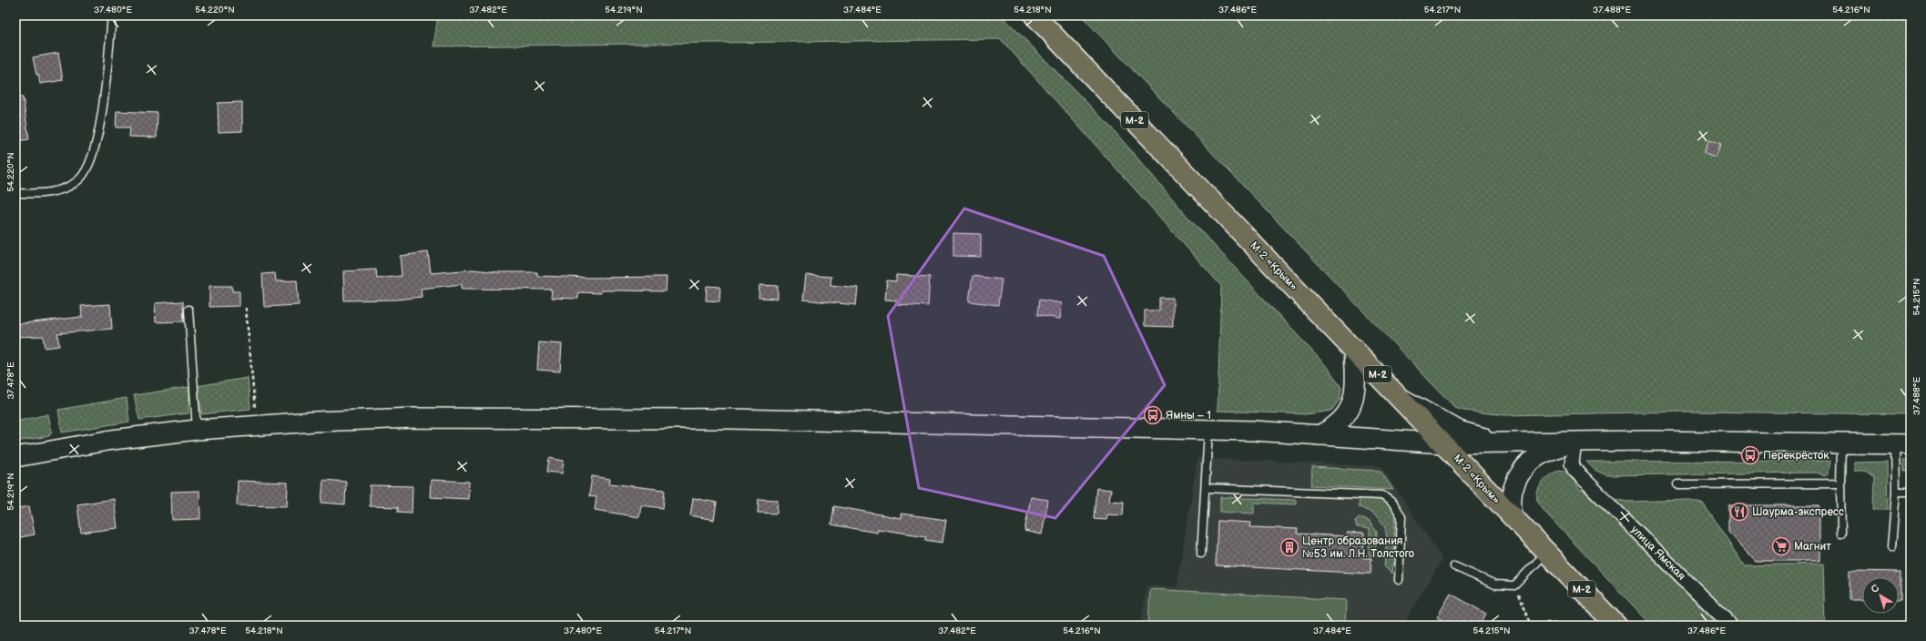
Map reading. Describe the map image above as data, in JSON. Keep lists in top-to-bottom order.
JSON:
{
  "streets": {
    "highway": ["М-2", "М-2 «Крым»"],
    "street": ["улица Ямская"]
  },
  "crossings": [
    ["М-2", "М-2 «Крым»"]
  ],
  "places": {
    "bus stop": ["Ямны – 1", "Перекрёсток"],
    "restaurant": ["Шаурма-экспресс"],
    "supermarket": ["Магнит"],
    "building": ["Центр образования №53 им. Л.Н. Толстого"]
  },
  "north": "top left",
  "coordinates": [
    "37.480°E",
    "54.220°N",
    "37.482°E",
    "54.219°N",
    "37.484°E",
    "54.218°N",
    "37.486°E",
    "54.217°N",
    "37.488°E",
    "54.216°N",
    "54.215°N",
    "37.478°E"
  ]
}
